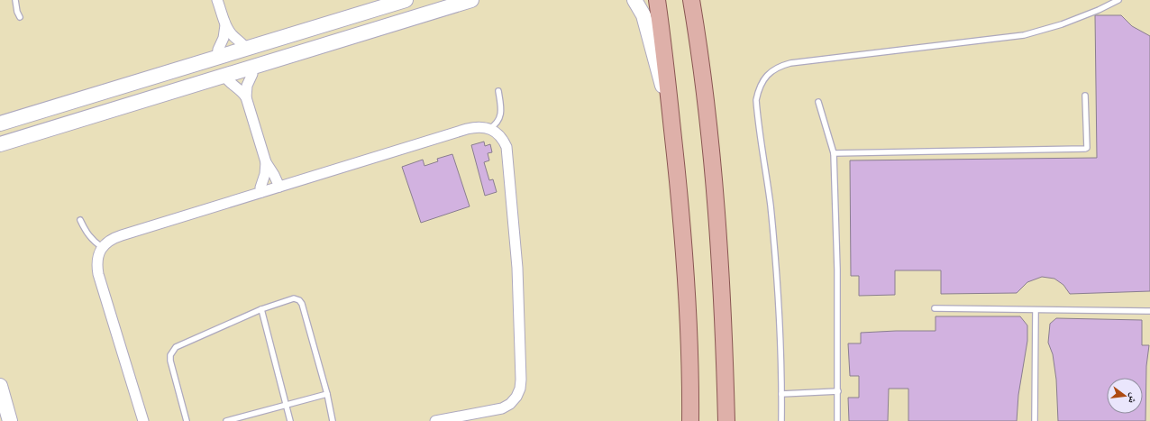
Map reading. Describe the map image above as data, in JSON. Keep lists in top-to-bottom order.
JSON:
{
  "north": "right"
}
